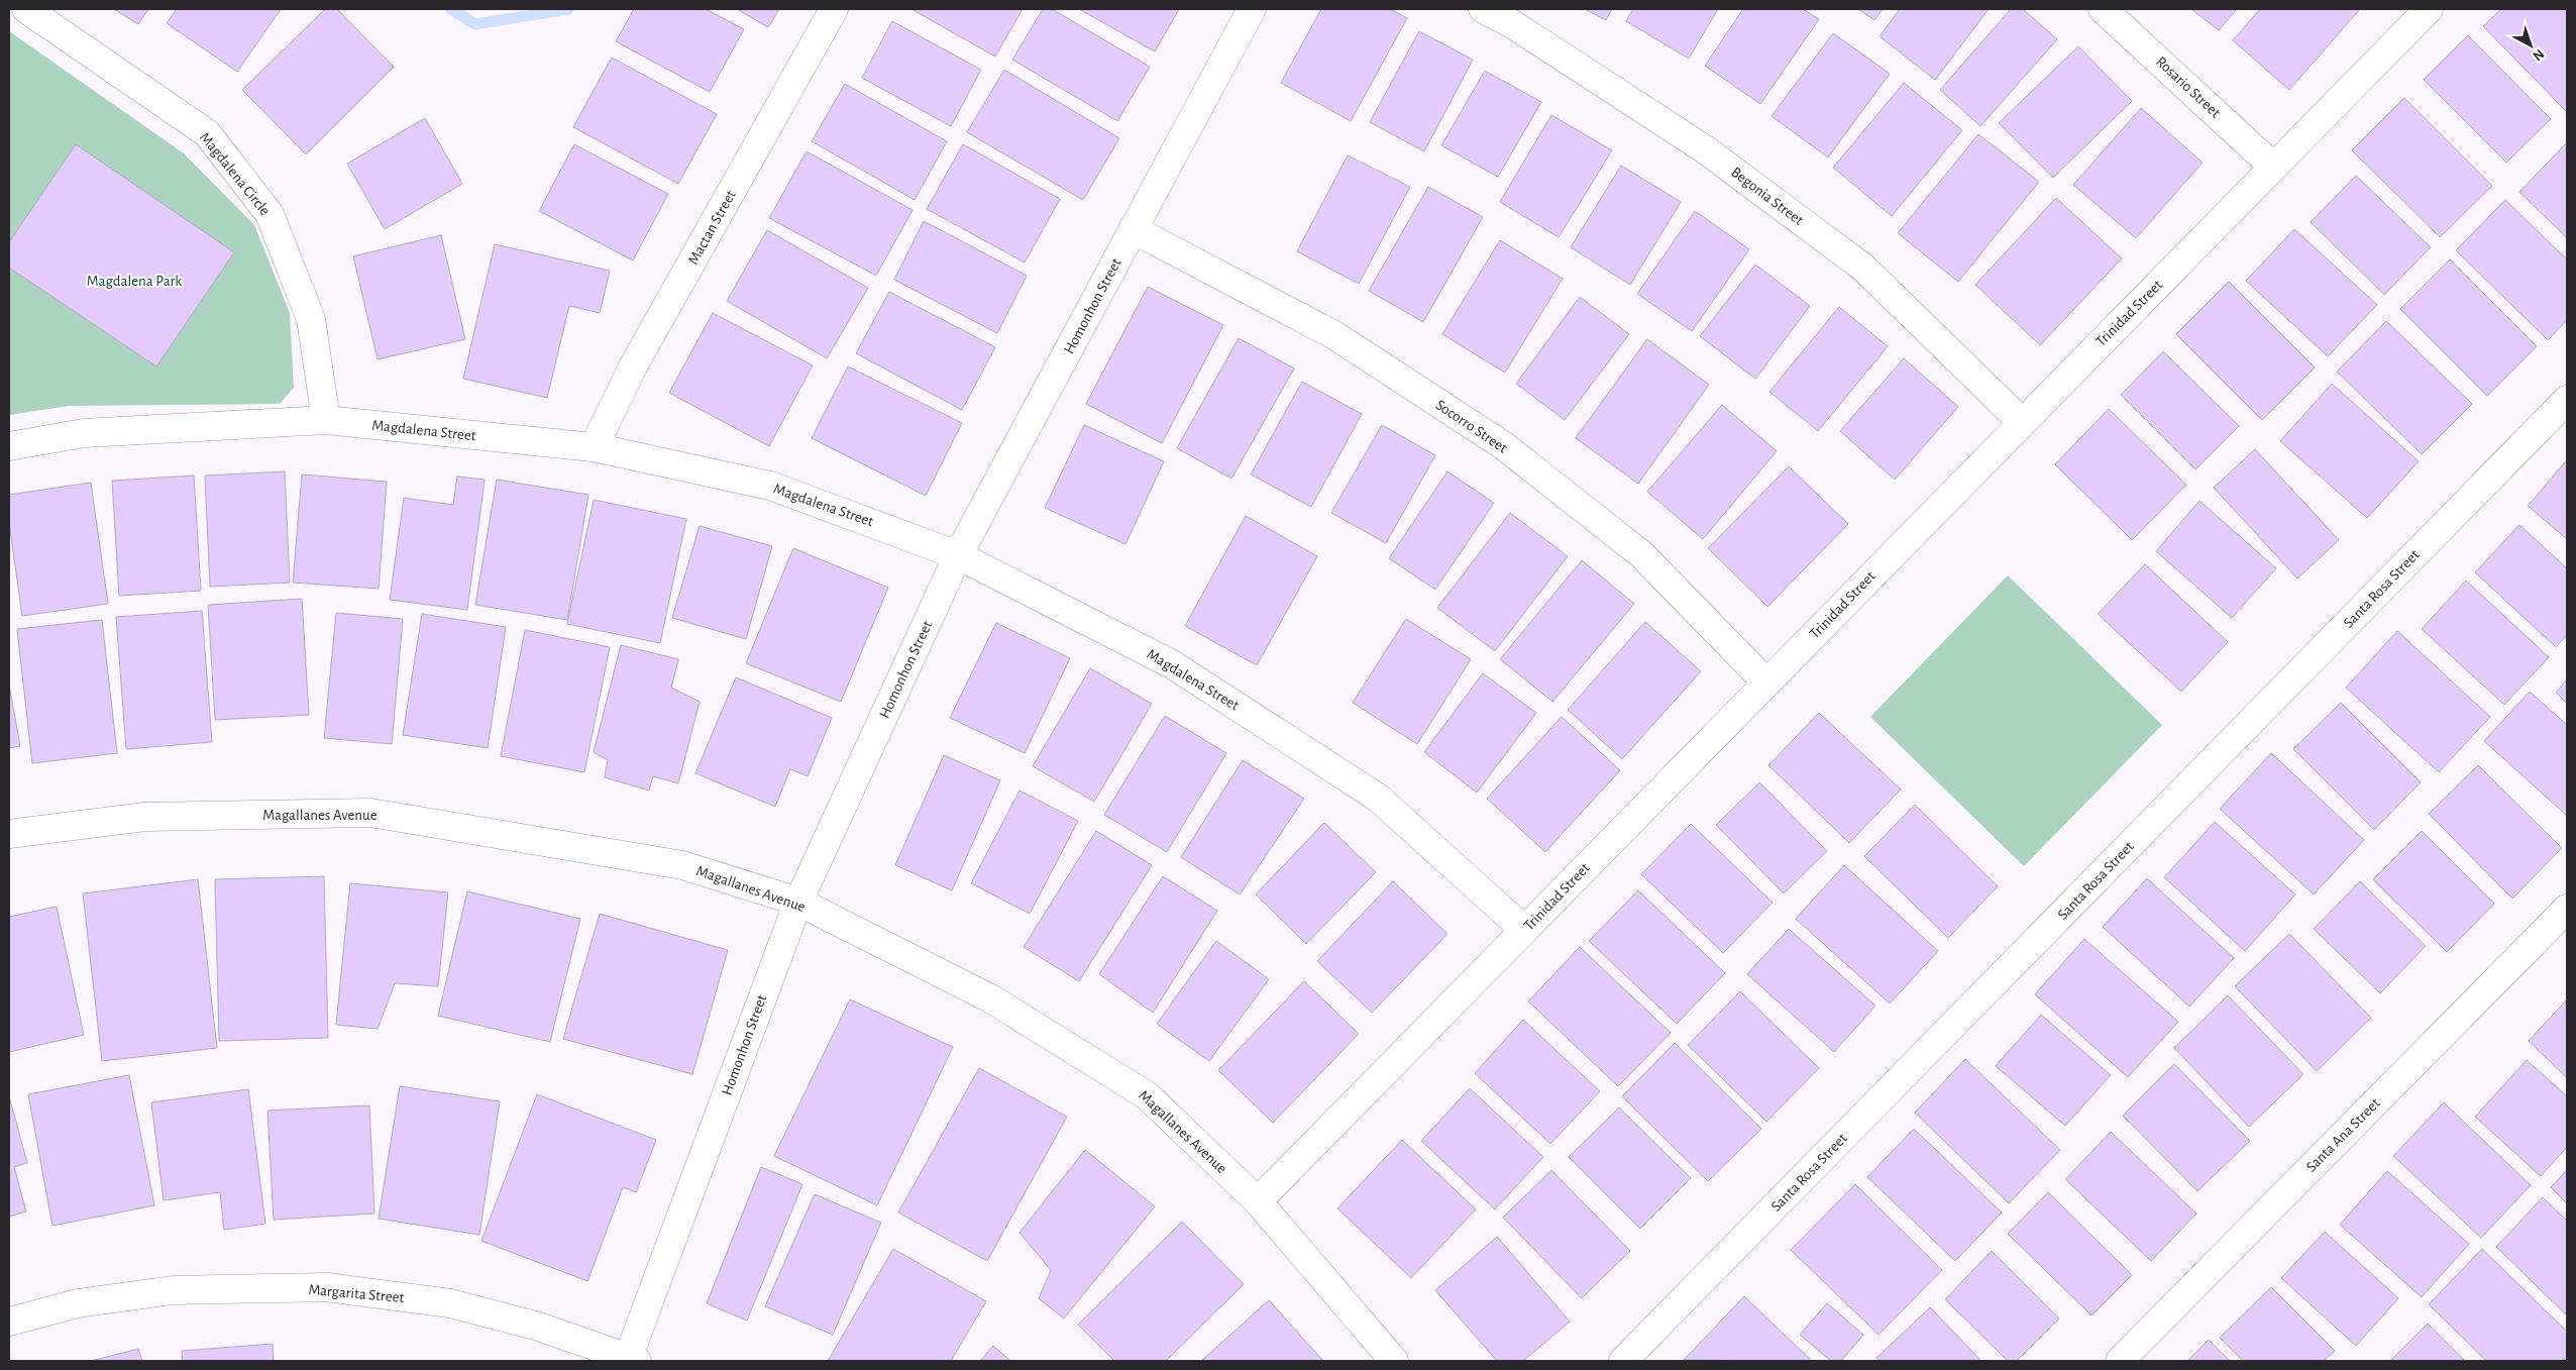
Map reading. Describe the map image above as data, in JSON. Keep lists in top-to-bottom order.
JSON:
{
  "streets": {
    "street": [
      "Rosario Street",
      "Magdalena Circle",
      "Begonia Street",
      "Mactan Street",
      "Homonhon Street",
      "Trinidad Street",
      "Socorro Street",
      "Magdalena Street",
      "Santa Rosa Street",
      "Magallanes Avenue",
      "Santa Ana Street",
      "Margarita Street"
    ]
  },
  "crossings": [
    ["Rosario Street", "Trinidad Street"],
    ["Magdalena Circle", "Magdalena Street"],
    ["Begonia Street", "Trinidad Street"],
    ["Mactan Street", "Magdalena Street"],
    ["Homonhon Street", "Socorro Street"],
    ["Homonhon Street", "Magdalena Street"],
    ["Homonhon Street", "Magallanes Avenue"],
    ["Homonhon Street", "Margarita Street"],
    ["Trinidad Street", "Socorro Street"],
    ["Trinidad Street", "Magdalena Street"],
    ["Trinidad Street", "Magallanes Avenue"]
  ],
  "parks": ["Magdalena Park"],
  "north": "bottom right"
}
